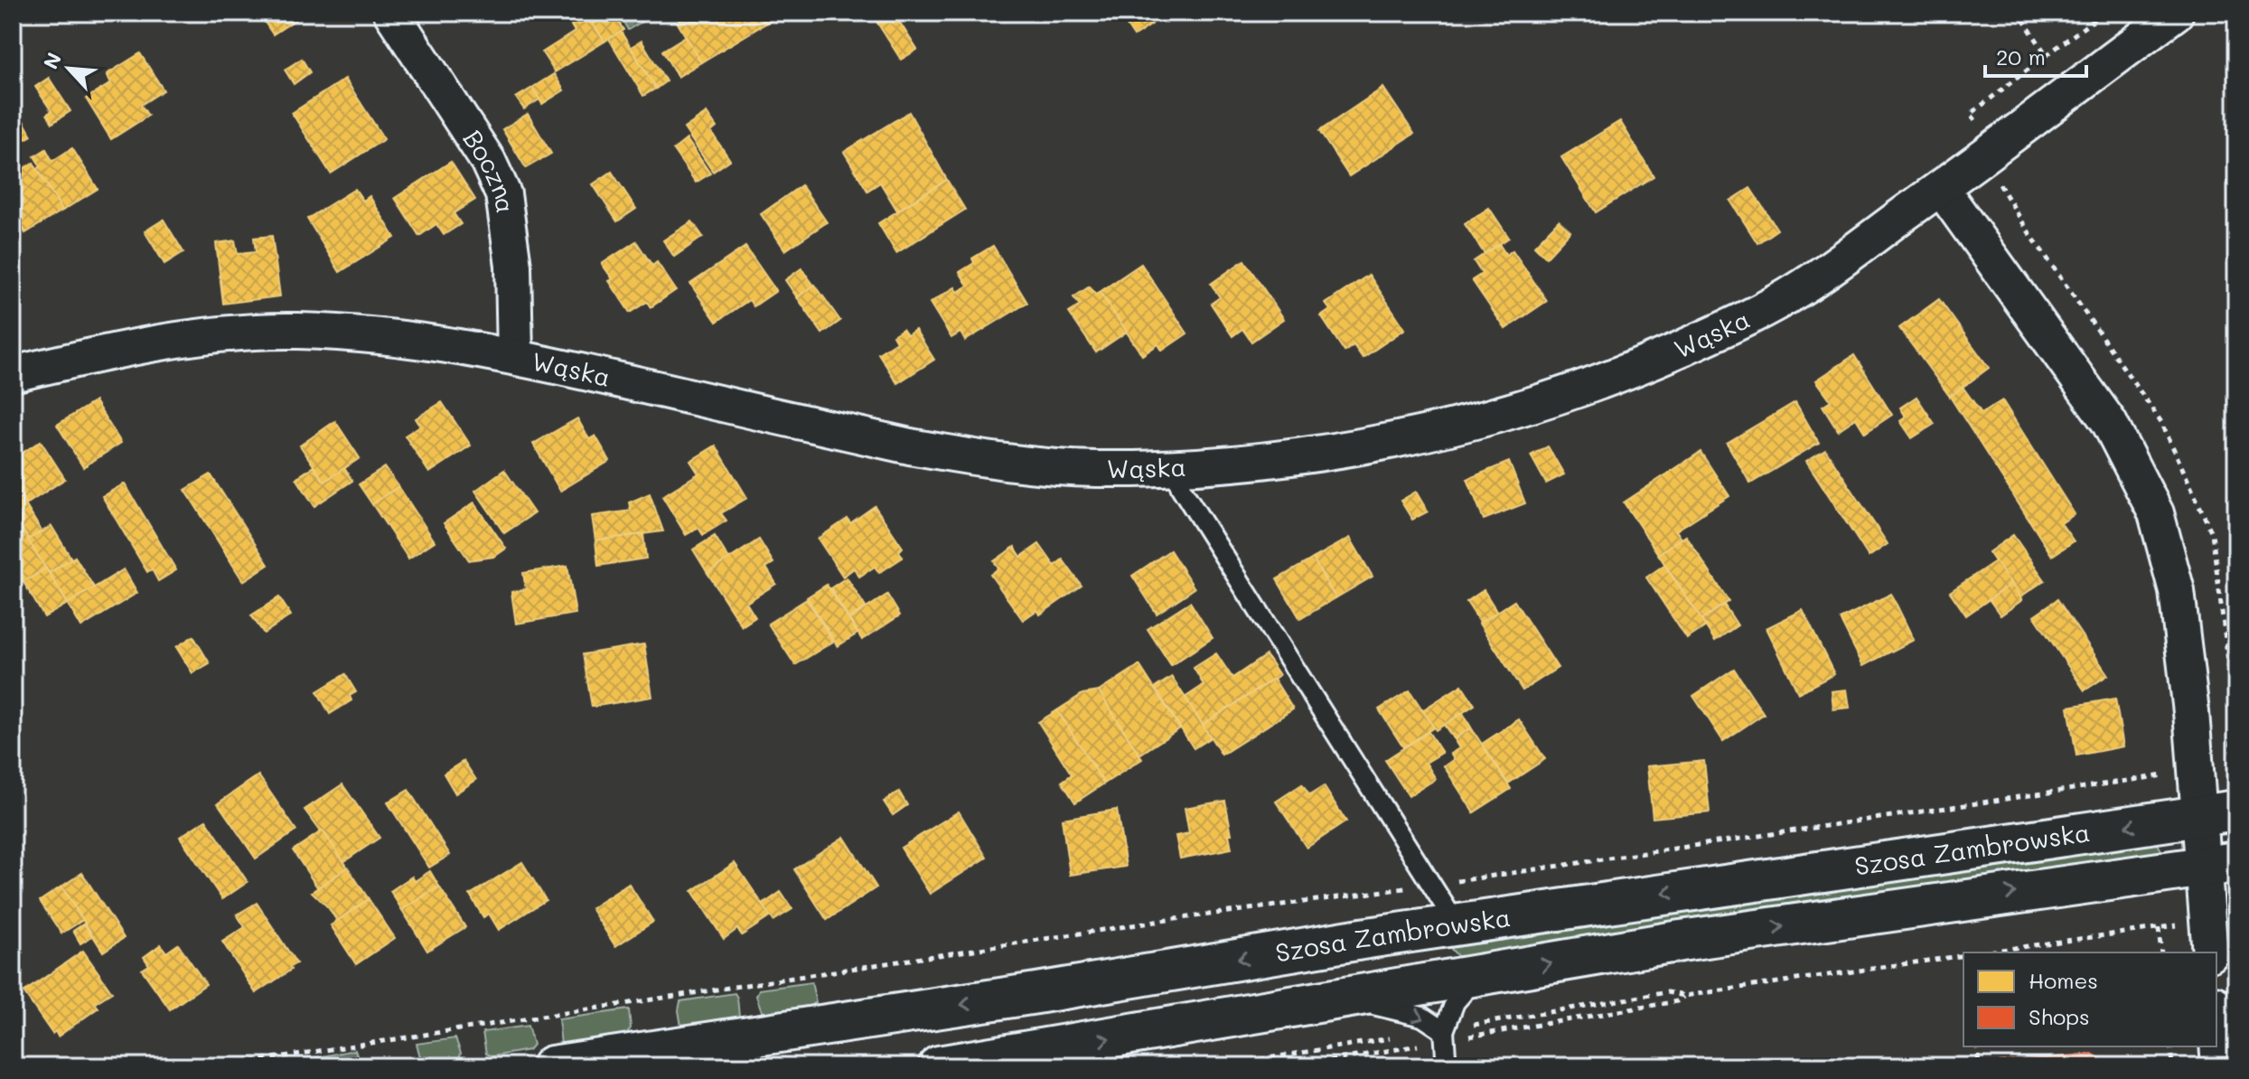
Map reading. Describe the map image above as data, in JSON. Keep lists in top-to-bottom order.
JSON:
{
  "streets": {
    "main road": ["Szosa Zambrowska"],
    "street": ["Boczna", "Wąska"]
  },
  "crossings": [
    ["Boczna", "Wąska"]
  ],
  "legend": ["Homes", "Shops"],
  "scale_bar": "20 m",
  "north": "top left"
}
